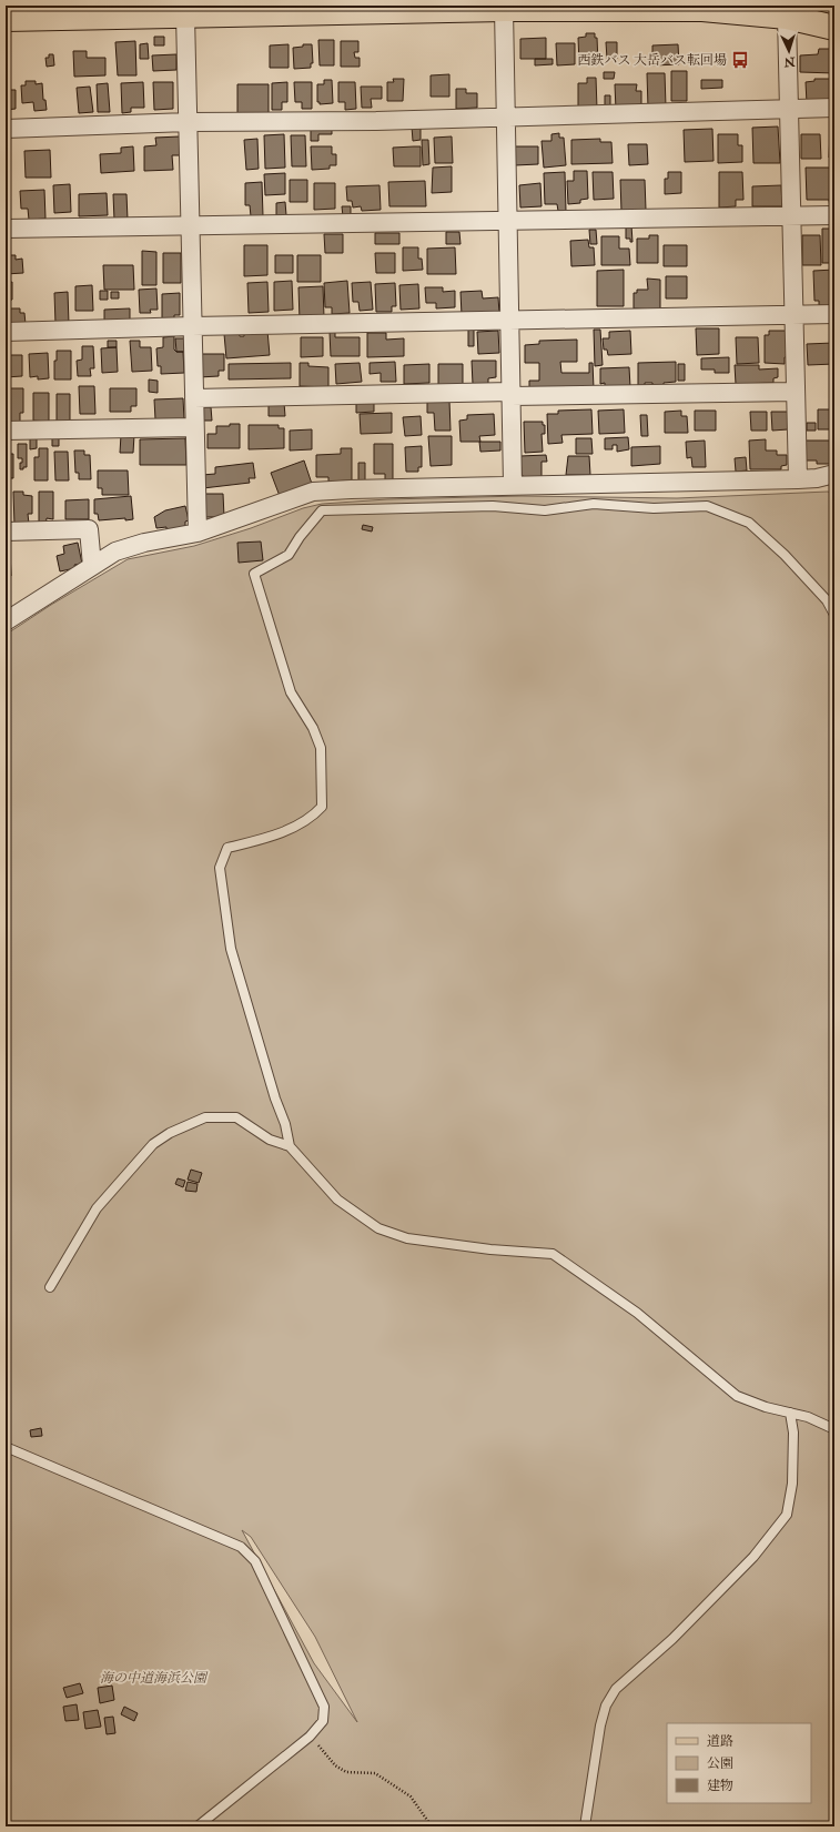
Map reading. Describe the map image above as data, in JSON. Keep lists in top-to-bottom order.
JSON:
{
  "parks": ["海の中道海浜公園"],
  "places": {
    "bus stop": ["西鉄バス 大岳バス転回場"]
  },
  "legend": ["道路", "公園", "建物"],
  "north": "bottom"
}
